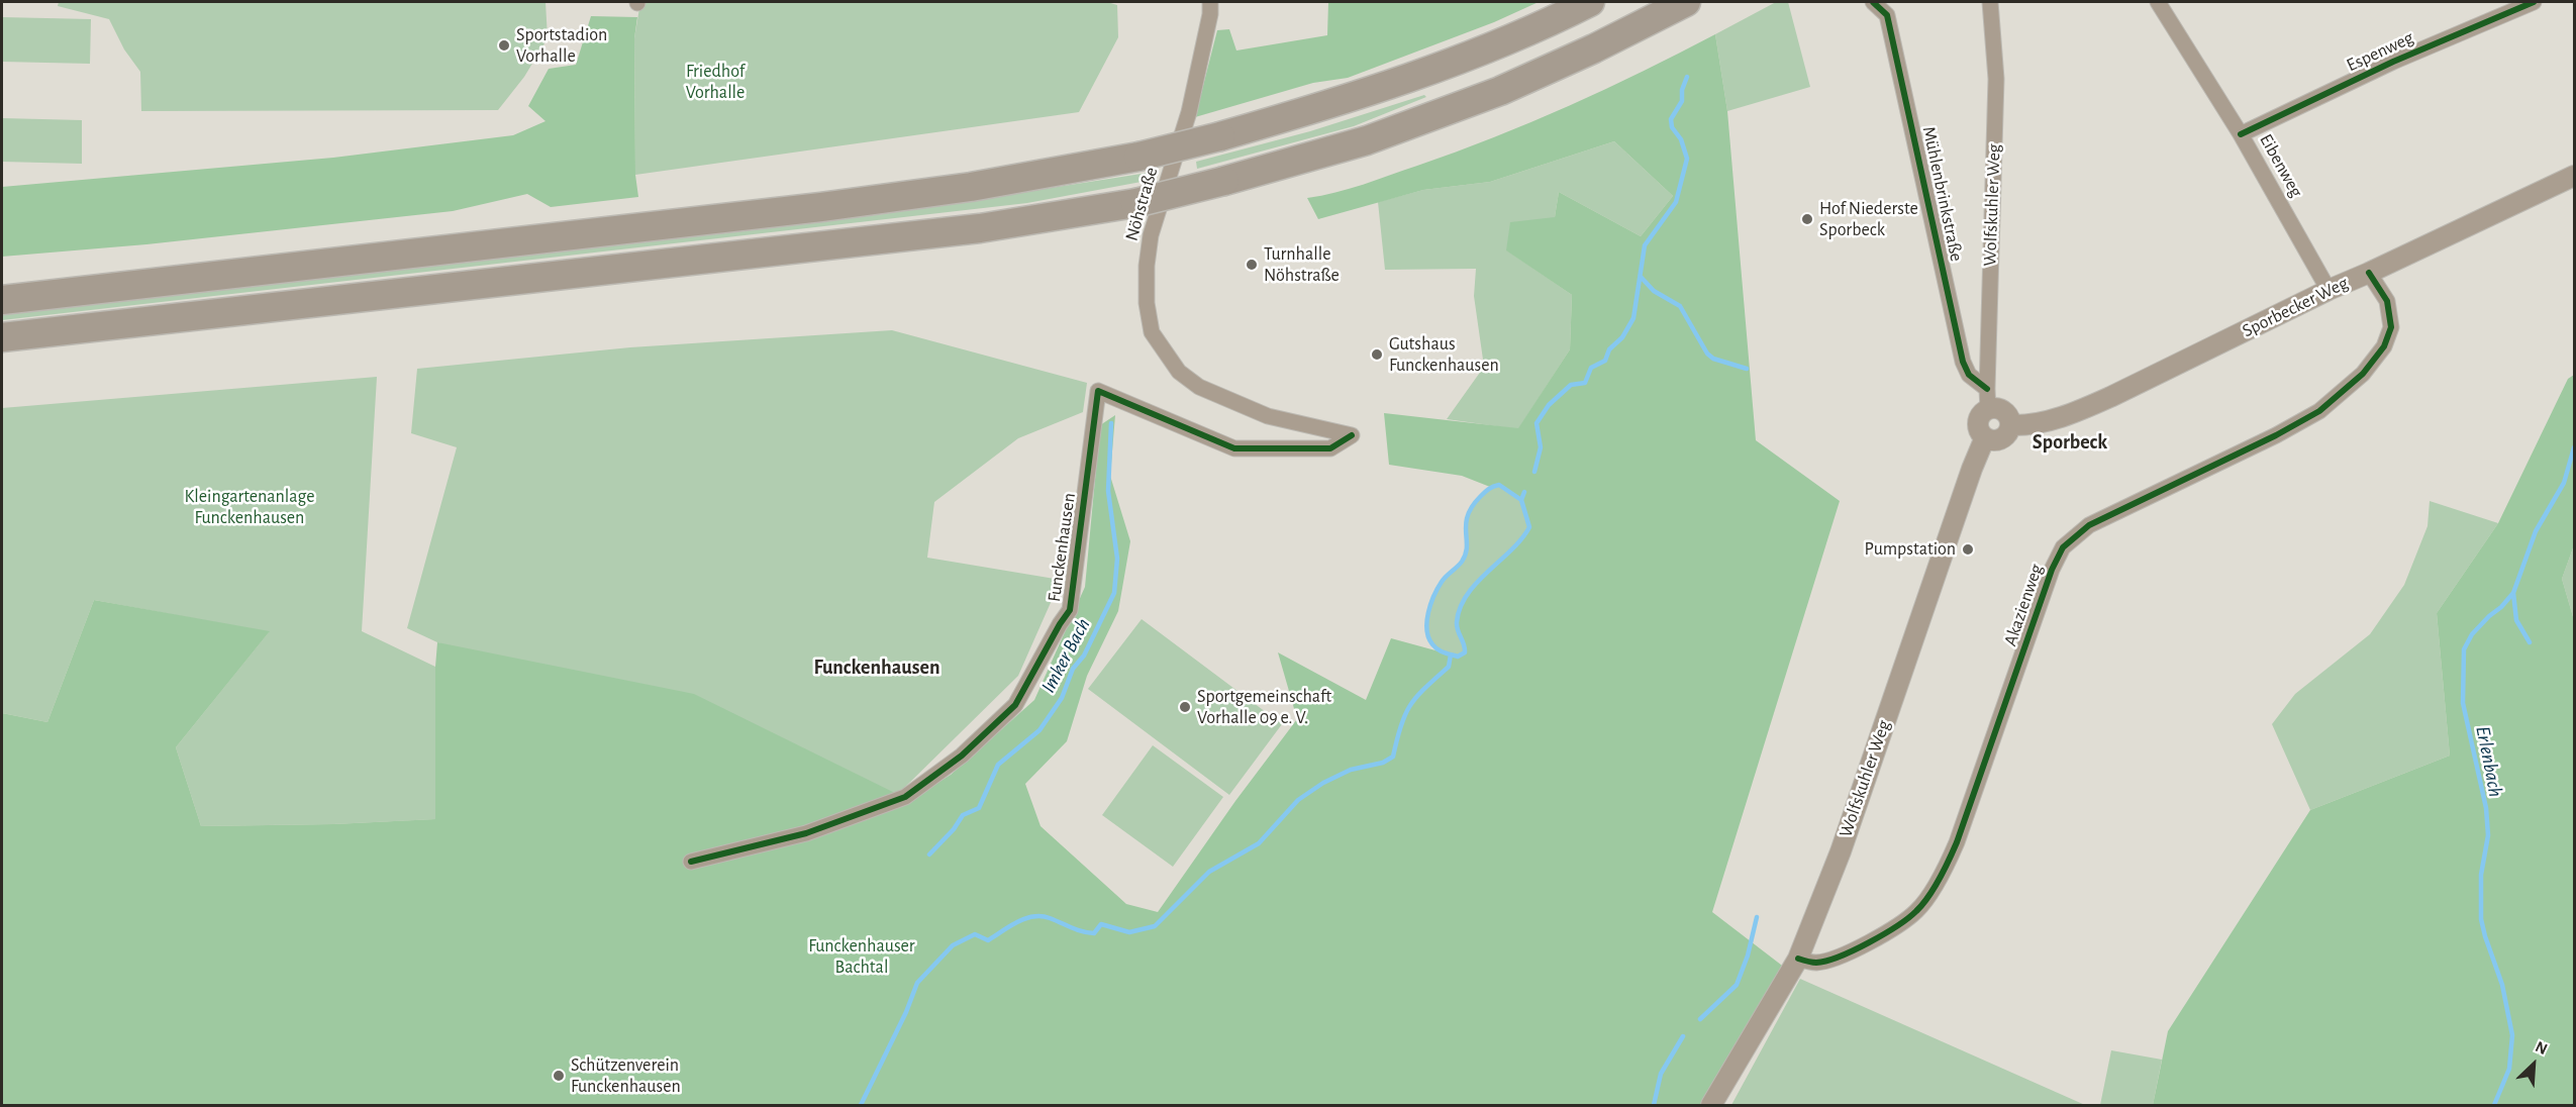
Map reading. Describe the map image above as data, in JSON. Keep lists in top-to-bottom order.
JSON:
{
  "streets": {
    "street": [
      "Espenweg",
      "Eibenweg",
      "Mühlenbrinkstraße",
      "Nöhstraße",
      "Wolfskuhler Weg",
      "Sporbecker Weg",
      "Funckenhausen",
      "Akazienweg"
    ]
  },
  "crossings": [
    ["Espenweg", "Eibenweg"],
    ["Eibenweg", "Sporbecker Weg"],
    ["Mühlenbrinkstraße", "Wolfskuhler Weg"],
    ["Nöhstraße", "Funckenhausen"],
    ["Wolfskuhler Weg", "Akazienweg"],
    ["Sporbecker Weg", "Akazienweg"]
  ],
  "districts": ["Sporbeck", "Funckenhausen"],
  "water": ["Imker Bach", "Erlenbach"],
  "parks": ["Friedhof Vorhalle", "Kleingartenanlage Funckenhausen", "Funckenhauser Bachtal"],
  "places": [
    "Sportstadion Vorhalle",
    "Hof Niederste Sporbeck",
    "Turnhalle Nöhstraße",
    "Gutshaus Funckenhausen",
    "Pumpstation",
    "Sportgemeinschaft Vorhalle 09 e. V.",
    "Schützenverein Funckenhausen"
  ],
  "north": "top right"
}
